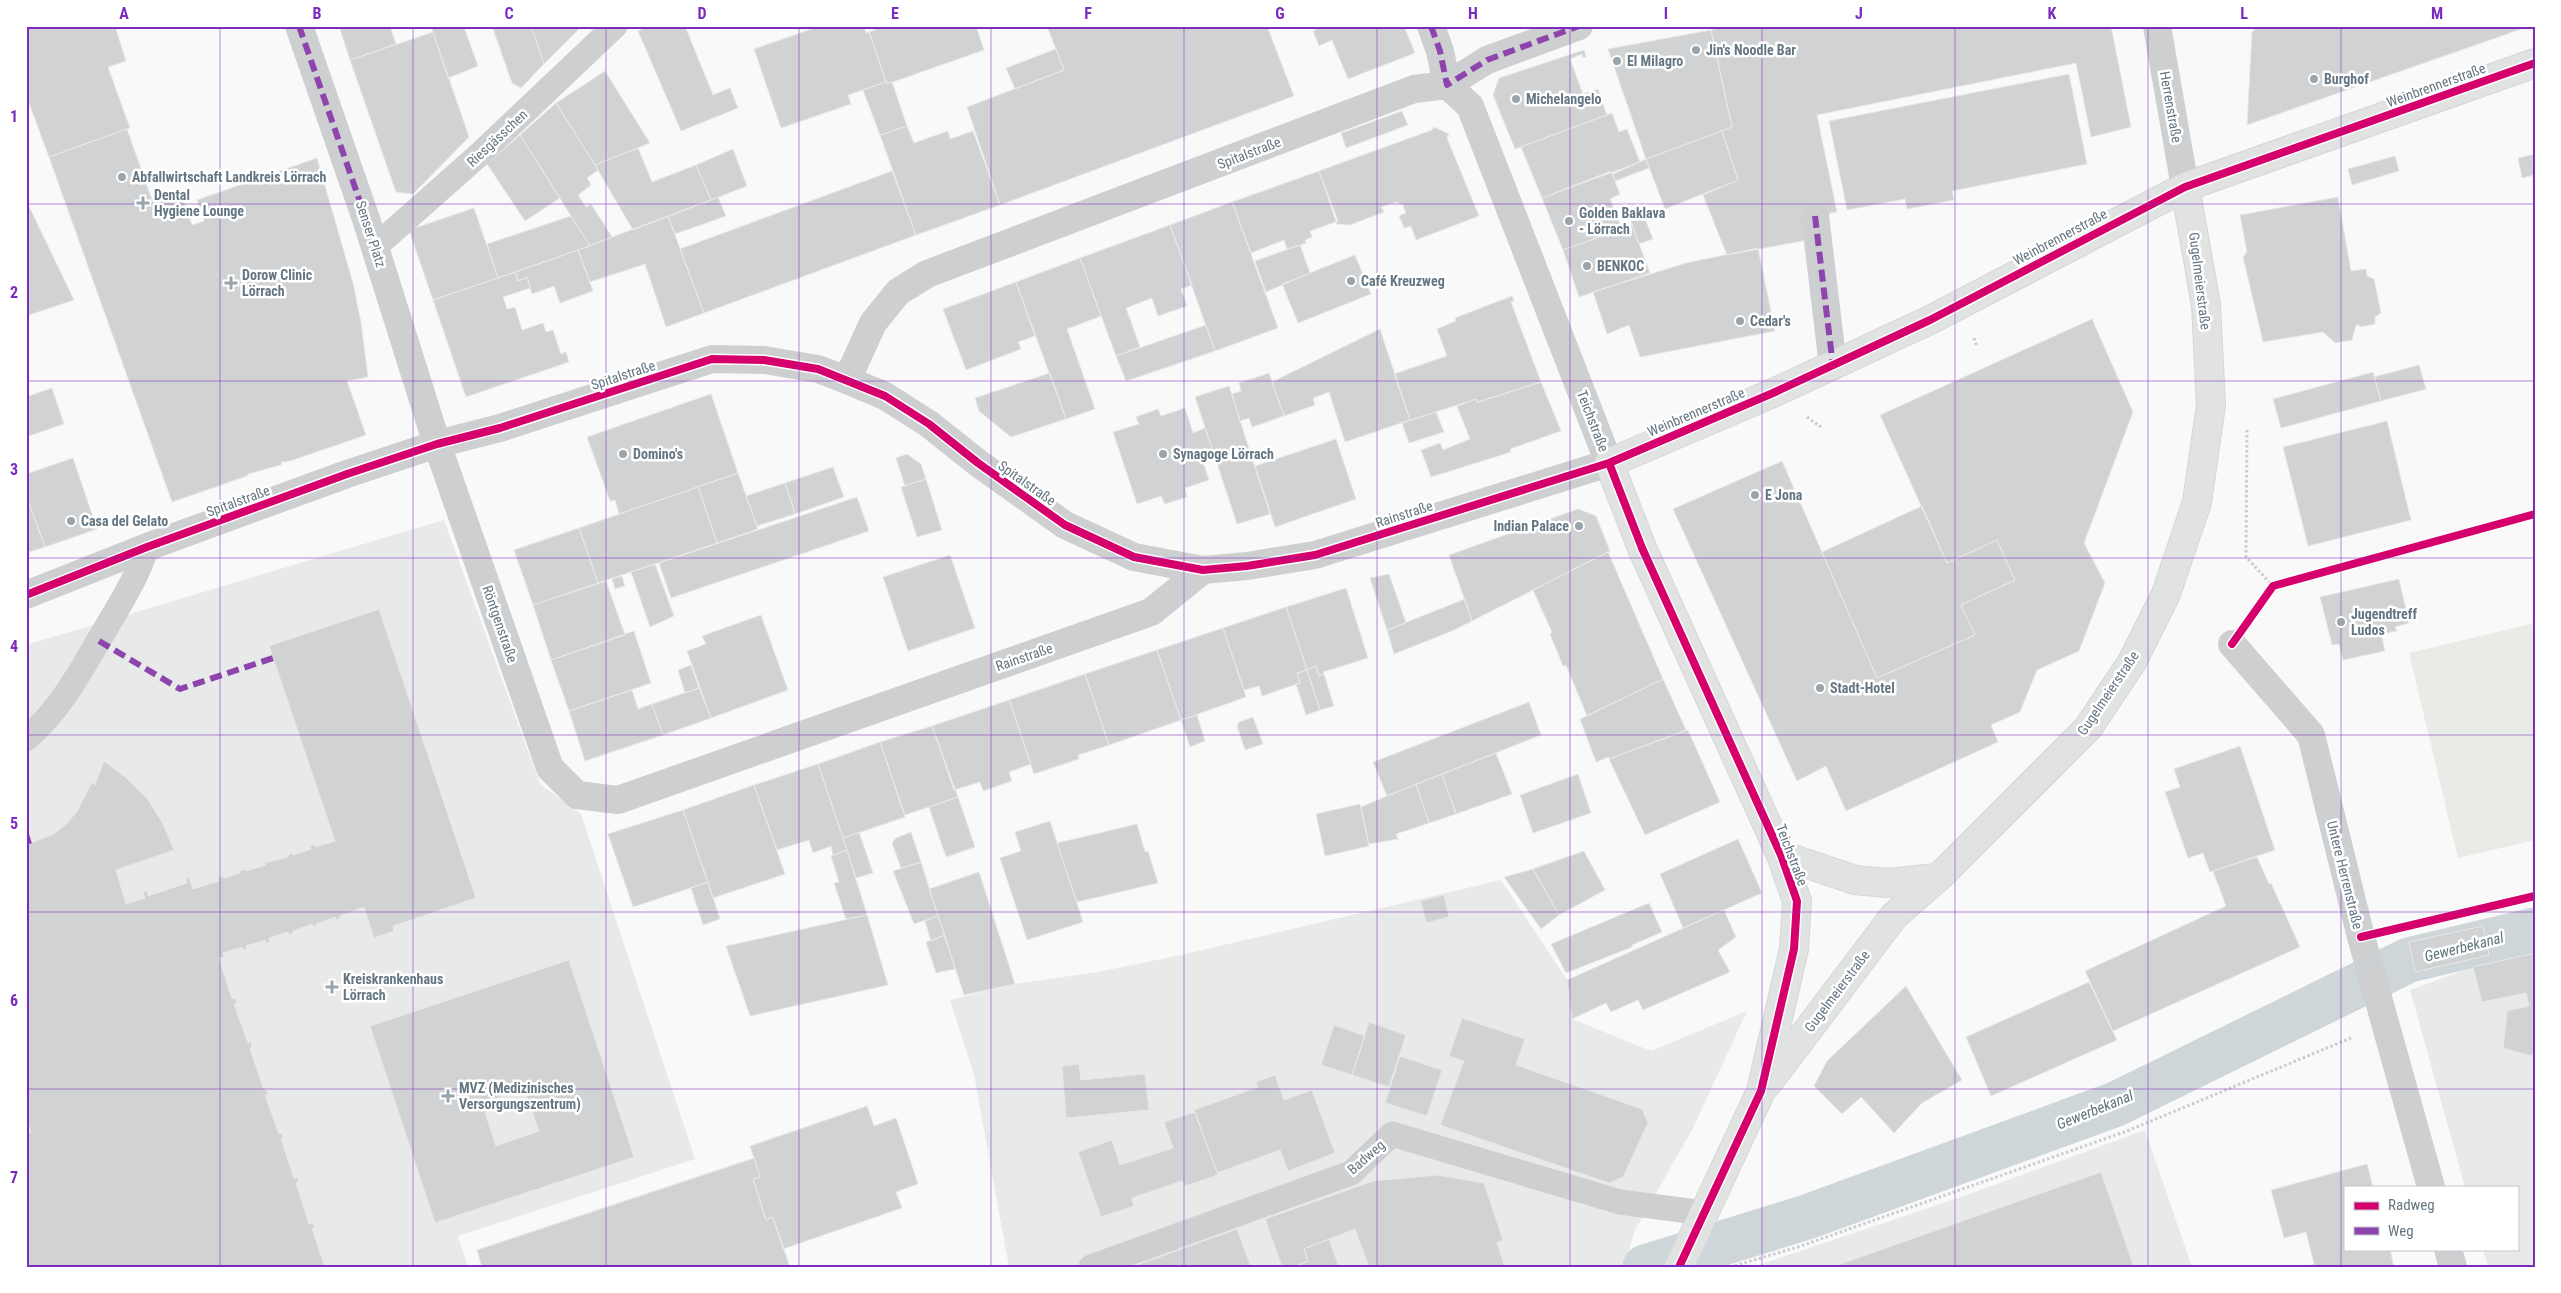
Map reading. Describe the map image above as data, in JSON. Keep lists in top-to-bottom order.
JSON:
{
  "streets": {
    "street": [
      "Weinbrennerstraße",
      "Herrenstraße",
      "Spitalstraße",
      "Senser Platz",
      "Gugelmeierstraße",
      "Teichstraße",
      "Rainstraße",
      "Röntgenstraße",
      "Untere Herrenstraße"
    ],
    "lane": ["Riesgässchen", "Badweg"]
  },
  "crossings": [
    ["Weinbrennerstraße", "Herrenstraße"],
    ["Weinbrennerstraße", "Gugelmeierstraße"],
    ["Weinbrennerstraße", "Teichstraße"],
    ["Weinbrennerstraße", "Rainstraße"],
    ["Herrenstraße", "Gugelmeierstraße"],
    ["Riesgässchen", "Senser Platz"],
    ["Spitalstraße", "Senser Platz"],
    ["Spitalstraße", "Teichstraße"],
    ["Spitalstraße", "Rainstraße"],
    ["Spitalstraße", "Röntgenstraße"],
    ["Senser Platz", "Röntgenstraße"],
    ["Gugelmeierstraße", "Teichstraße"],
    ["Teichstraße", "Rainstraße"],
    ["Teichstraße", "Badweg"],
    ["Rainstraße", "Röntgenstraße"]
  ],
  "water": ["Gewerbekanal"],
  "places": {
    "other": [
      "Jin's Noodle Bar",
      "El Milagro",
      "Burghof",
      "Michelangelo",
      "Abfallwirtschaft Landkreis Lörrach",
      "Golden Baklava - Lörrach",
      "BENKOC",
      "Café Kreuzweg",
      "Cedar's",
      "Domino's",
      "Synagoge Lörrach",
      "E Jona",
      "Casa del Gelato",
      "Indian Palace",
      "Jugendtreff Ludos",
      "Stadt-Hotel"
    ],
    "health": [
      "Dental Hygiene Lounge",
      "Dorow Clinic Lörrach",
      "Kreiskrankenhaus Lörrach",
      "MVZ (Medizinisches Versorgungszentrum)"
    ]
  },
  "legend": ["Radweg", "Weg"],
  "grid": {
    "columns": [
      "A",
      "B",
      "C",
      "D",
      "E",
      "F",
      "G",
      "H",
      "I",
      "J",
      "K",
      "L",
      "M"
    ],
    "rows": [
      "1",
      "2",
      "3",
      "4",
      "5",
      "6",
      "7"
    ]
  }
}
